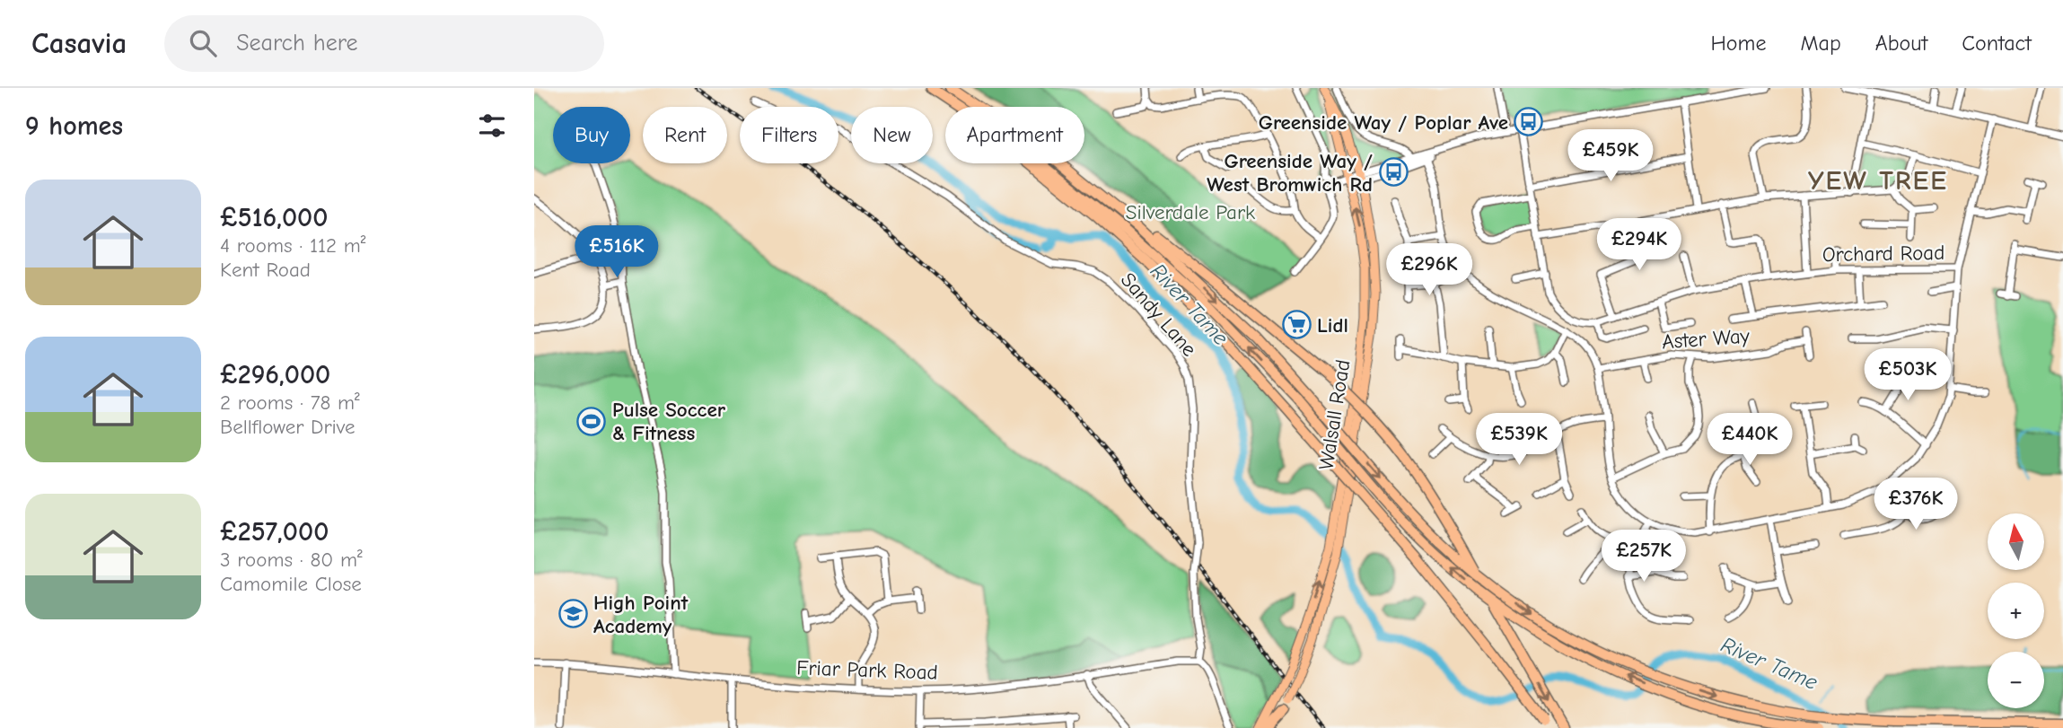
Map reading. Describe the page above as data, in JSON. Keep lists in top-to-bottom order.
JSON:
{
  "streets": {
    "main road": ["Walsall Road"],
    "street": [
      "Orchard Road",
      "Sandy Lane",
      "Aster Way",
      "Friar Park Road"
    ]
  },
  "crossings": [
    ["Sandy Lane", "Friar Park Road"]
  ],
  "districts": ["YEW TREE"],
  "water": ["River Tame"],
  "parks": ["Silverdale Park"],
  "places": {
    "bus stop": ["Greenside Way / Poplar Ave", "Greenside Way / West Bromwich Rd"],
    "supermarket": ["Lidl"],
    "sports": ["Pulse Soccer & Fitness"],
    "school or university": ["High Point Academy"]
  },
  "north": "top",
  "page": {
    "header": "Casavia",
    "search": "Search here",
    "nav": [
      "Home",
      "Map",
      "About",
      "Contact"
    ],
    "heading": "9 homes",
    "chip": [
      "Buy",
      "Rent",
      "Filters",
      "New",
      "Apartment"
    ],
    "price": [
      "£459K",
      "£294K",
      "£516K",
      "£296K",
      "£503K",
      "£539K",
      "£440K",
      "£376K",
      "£257K"
    ],
    "list": [
      {
        "name": "£516,000",
        "note": "4 rooms · 112 m² · Kent Road"
      },
      {
        "name": "£296,000",
        "note": "2 rooms · 78 m² · Bellflower Drive"
      },
      {
        "name": "£257,000",
        "note": "3 rooms · 80 m² · Camomile Close"
      }
    ],
    "map_buttons": ["+", "−"]
  }
}
